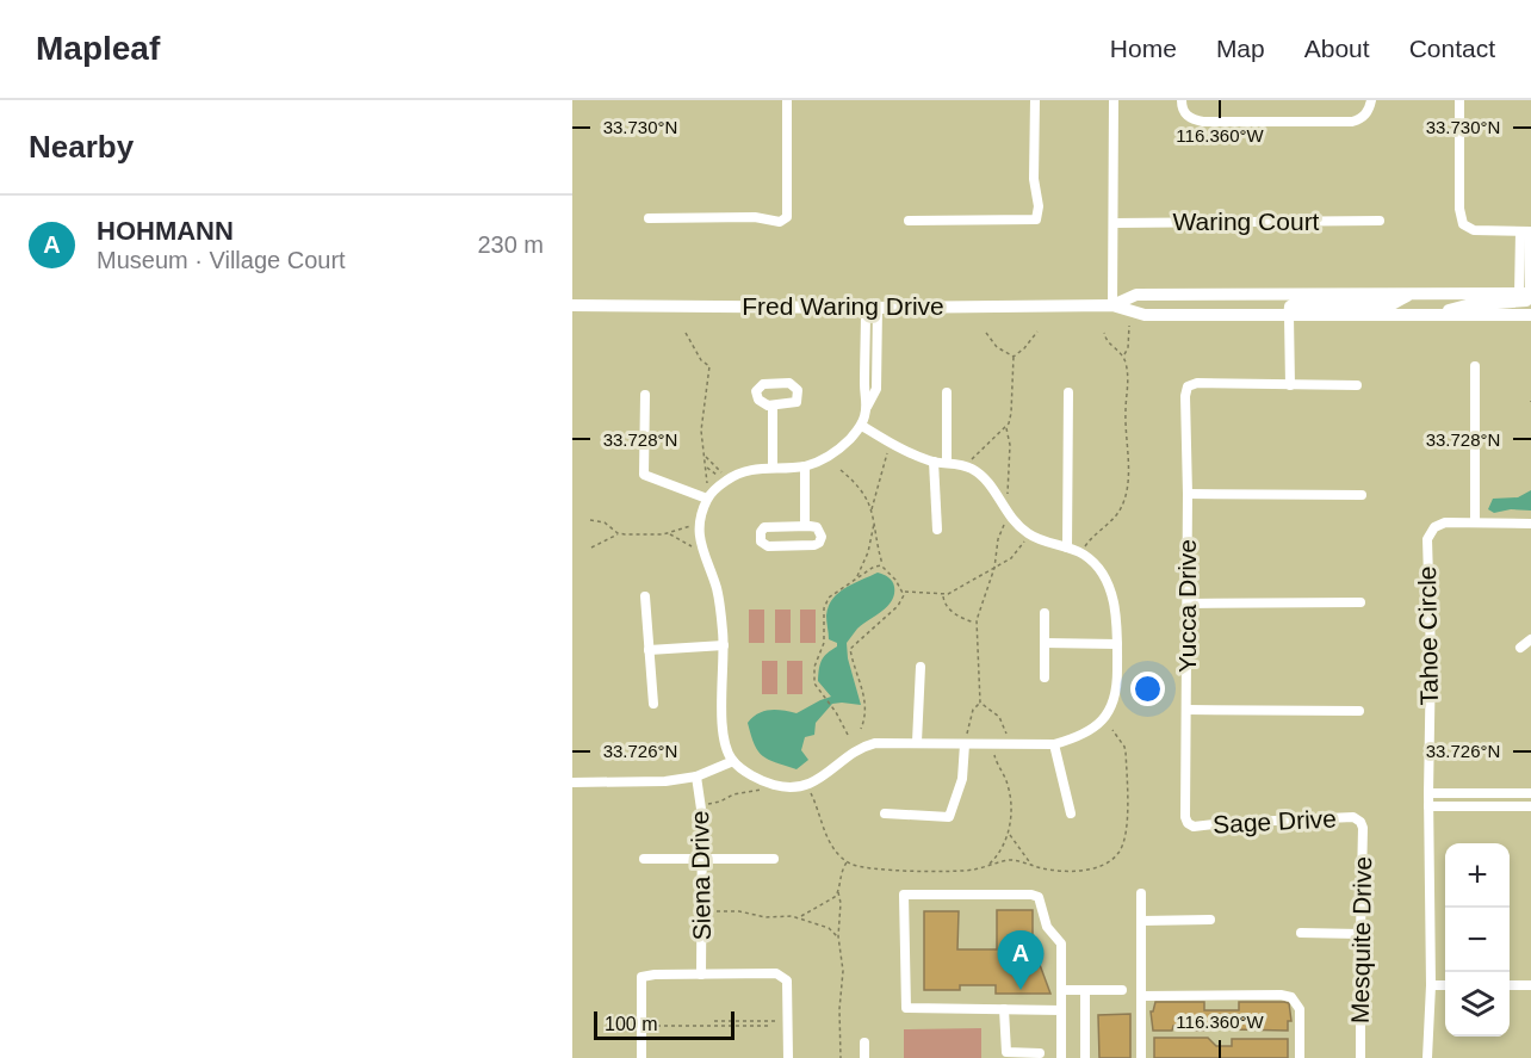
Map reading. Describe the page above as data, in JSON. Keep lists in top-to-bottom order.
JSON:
{
  "streets": {
    "main road": ["Fred Waring Drive"],
    "street": [
      "Waring Court",
      "Yucca Drive",
      "Tahoe Circle",
      "Sage Drive",
      "Siena Drive",
      "Mesquite Drive"
    ]
  },
  "crossings": [
    ["Yucca Drive", "Sage Drive"],
    ["Sage Drive", "Mesquite Drive"]
  ],
  "scale_bar": "100 m",
  "page": {
    "header": "Mapleaf",
    "nav": [
      "Home",
      "Map",
      "About",
      "Contact"
    ],
    "heading": "Nearby",
    "list": [
      {
        "mark": "A",
        "name": "HOHMANN",
        "note": "Museum · Village Court",
        "value": "230 m"
      }
    ],
    "map_buttons": ["+", "−"],
    "pins": "A",
    "scale": "100 m"
  },
  "coordinates": [
    "33.730°N",
    "116.360°W",
    "33.728°N",
    "33.726°N"
  ]
}
